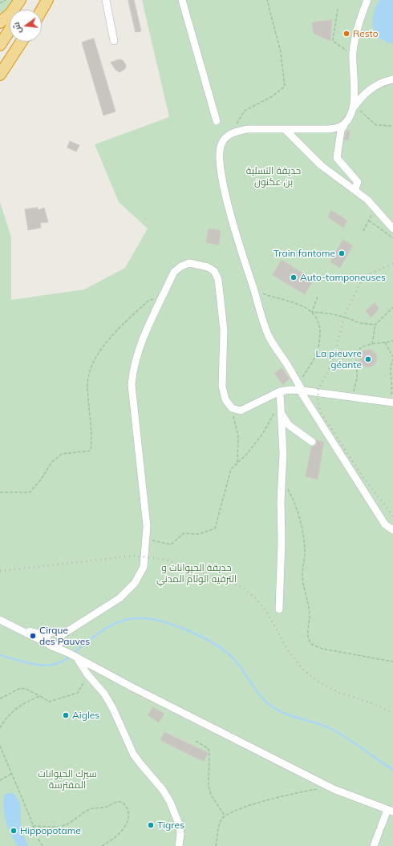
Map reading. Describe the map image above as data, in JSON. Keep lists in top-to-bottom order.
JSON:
{
  "parks": ["حديقة التسلية بن عكنون", "حديقة الحيوانات و الترفيه الوئام المدني", "سيرك الحيوانات المفترسة"],
  "places": [
    "Resto",
    "Train fantome",
    "Auto-tamponeuses",
    "La pieuvre géante",
    "Cirque des Pauves",
    "Aigles",
    "Tigres",
    "Hippopotame"
  ],
  "north": "left"
}
